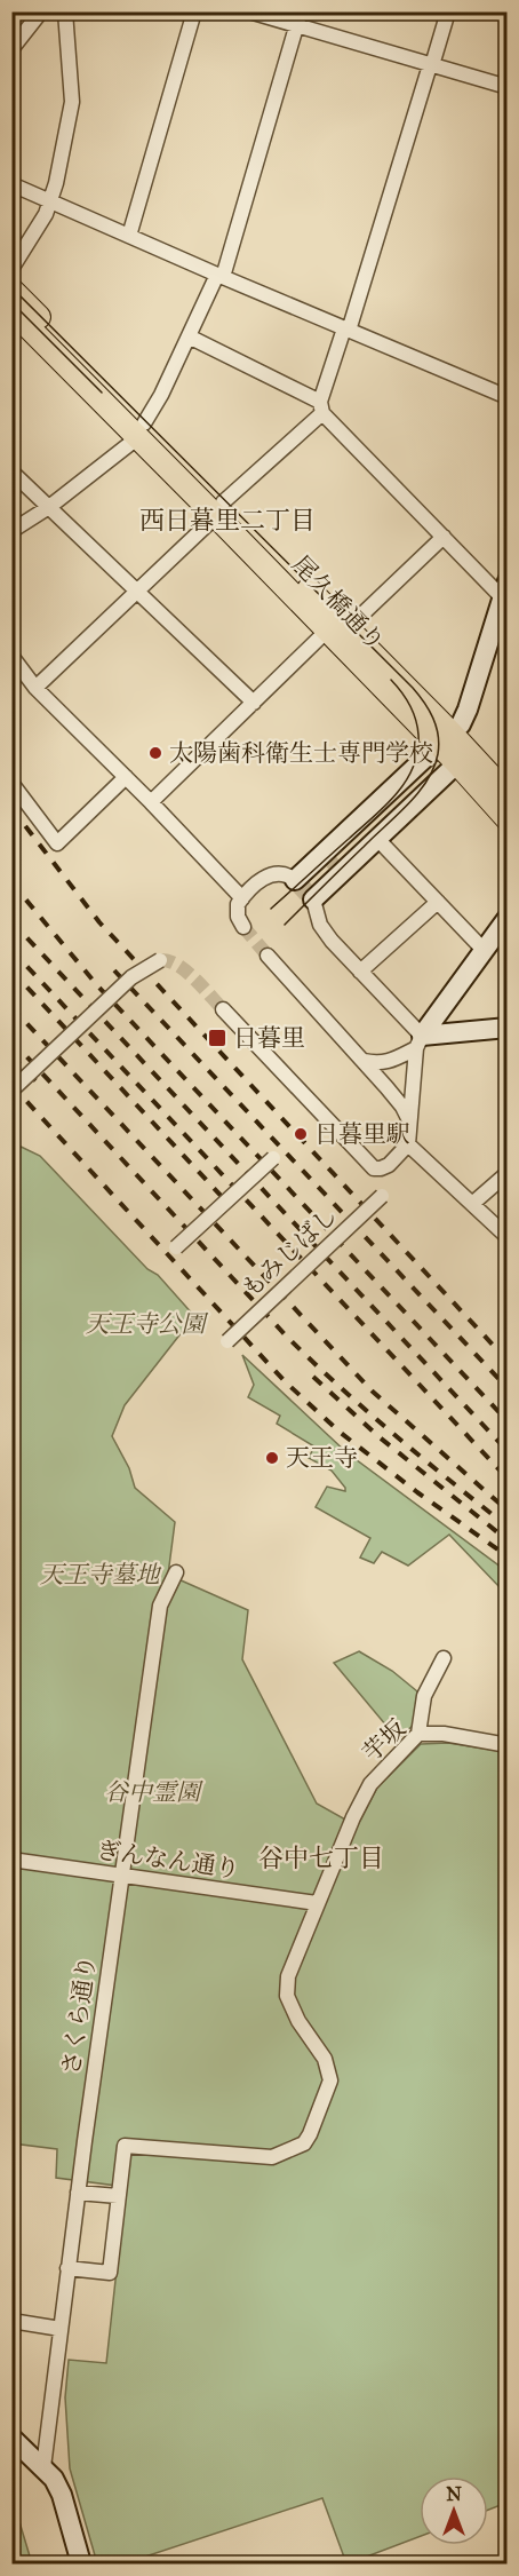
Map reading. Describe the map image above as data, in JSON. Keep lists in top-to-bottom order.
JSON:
{
  "streets": {
    "main road": ["尾久橋通り"],
    "street": [
      "もみじばし",
      "芋坂",
      "ぎんなん通り",
      "さくら通り"
    ]
  },
  "crossings": [
    ["芋坂", "ぎんなん通り"],
    ["ぎんなん通り", "さくら通り"]
  ],
  "districts": ["西日暮里二丁目", "谷中七丁目"],
  "parks": ["天王寺公園", "天王寺墓地", "谷中霊園"],
  "places": {
    "other": ["太陽歯科衛生士専門学校", "日暮里駅", "天王寺"],
    "transit": ["日暮里"]
  },
  "north": "top"
}
